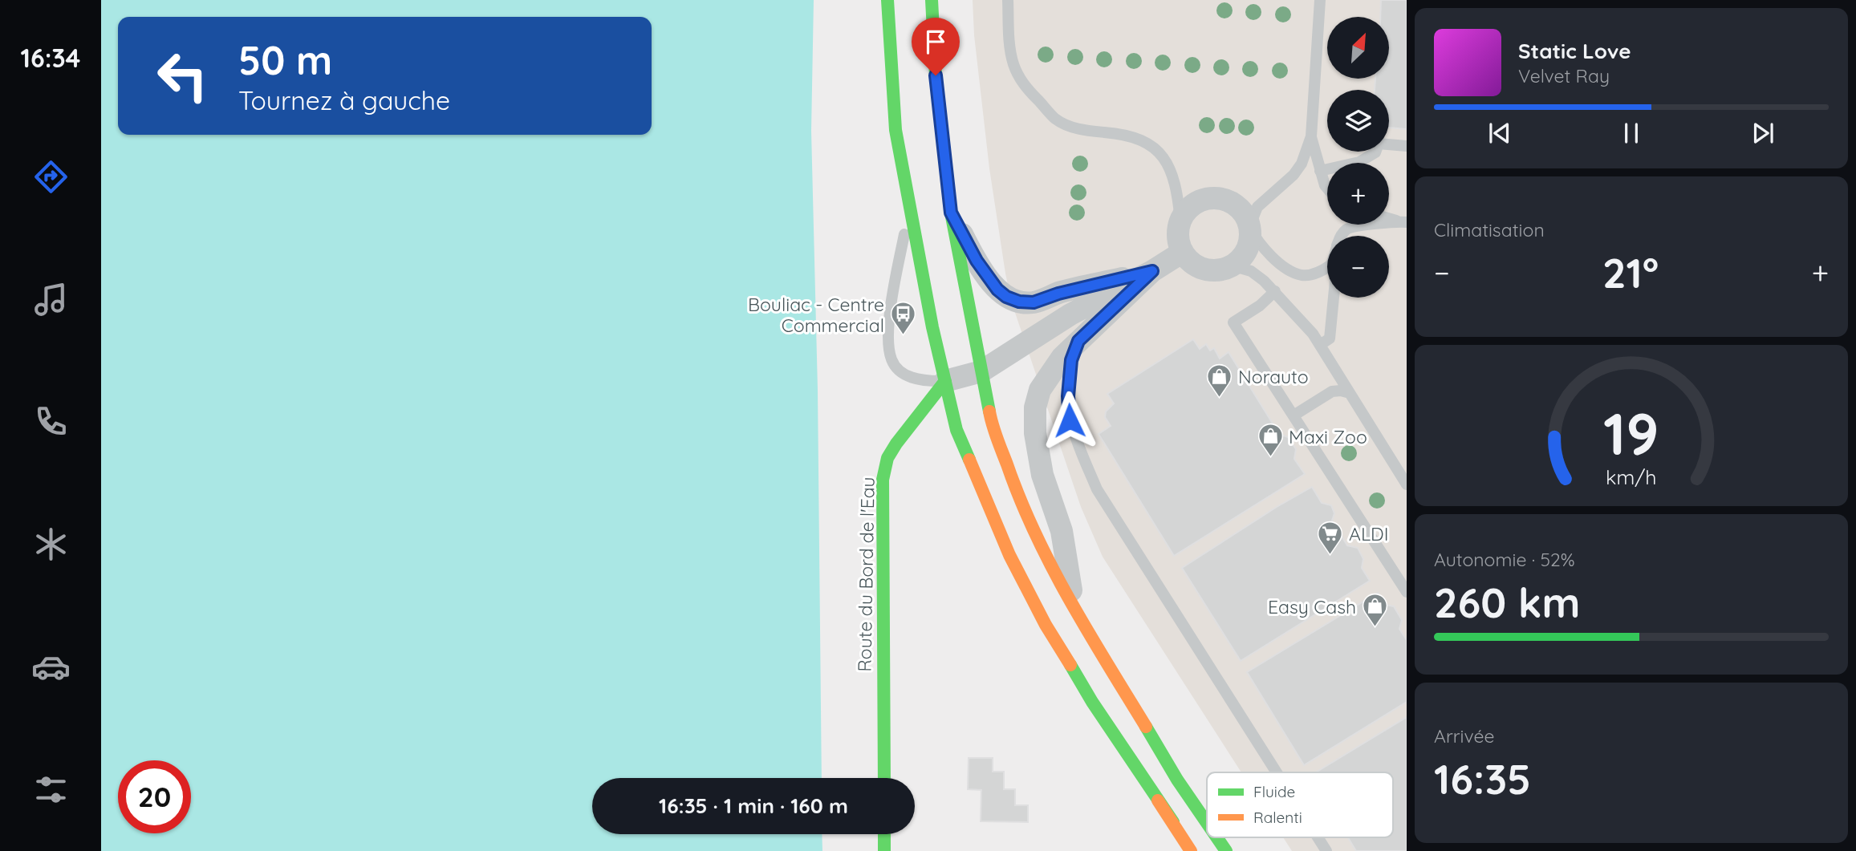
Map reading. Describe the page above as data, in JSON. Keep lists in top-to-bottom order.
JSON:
{
  "streets": {
    "main road": ["Route du Bord de l'Eau"]
  },
  "places": {
    "bus stop": ["Bouliac - Centre Commercial"],
    "shop": ["Norauto", "Maxi Zoo", "Easy Cash"],
    "supermarket": ["ALDI"]
  },
  "legend": ["Fluide", "Ralenti"],
  "north": "top right",
  "page": {
    "tabs": "16:34",
    "map_buttons": ["+", "−"],
    "turn": ["50 m", "Tournez à gauche"],
    "song": ["Static Love", "Velvet Ray"],
    "tile": [
      "Climatisation",
      ["Autonomie · 52%", "260 km"],
      ["Arrivée", "16:35"]
    ],
    "heat": ["−", "21°", "+"],
    "limit": "20",
    "trip": "16:35 · 1 min · 160 m",
    "gauge": ["19", "km/h"]
  }
}
